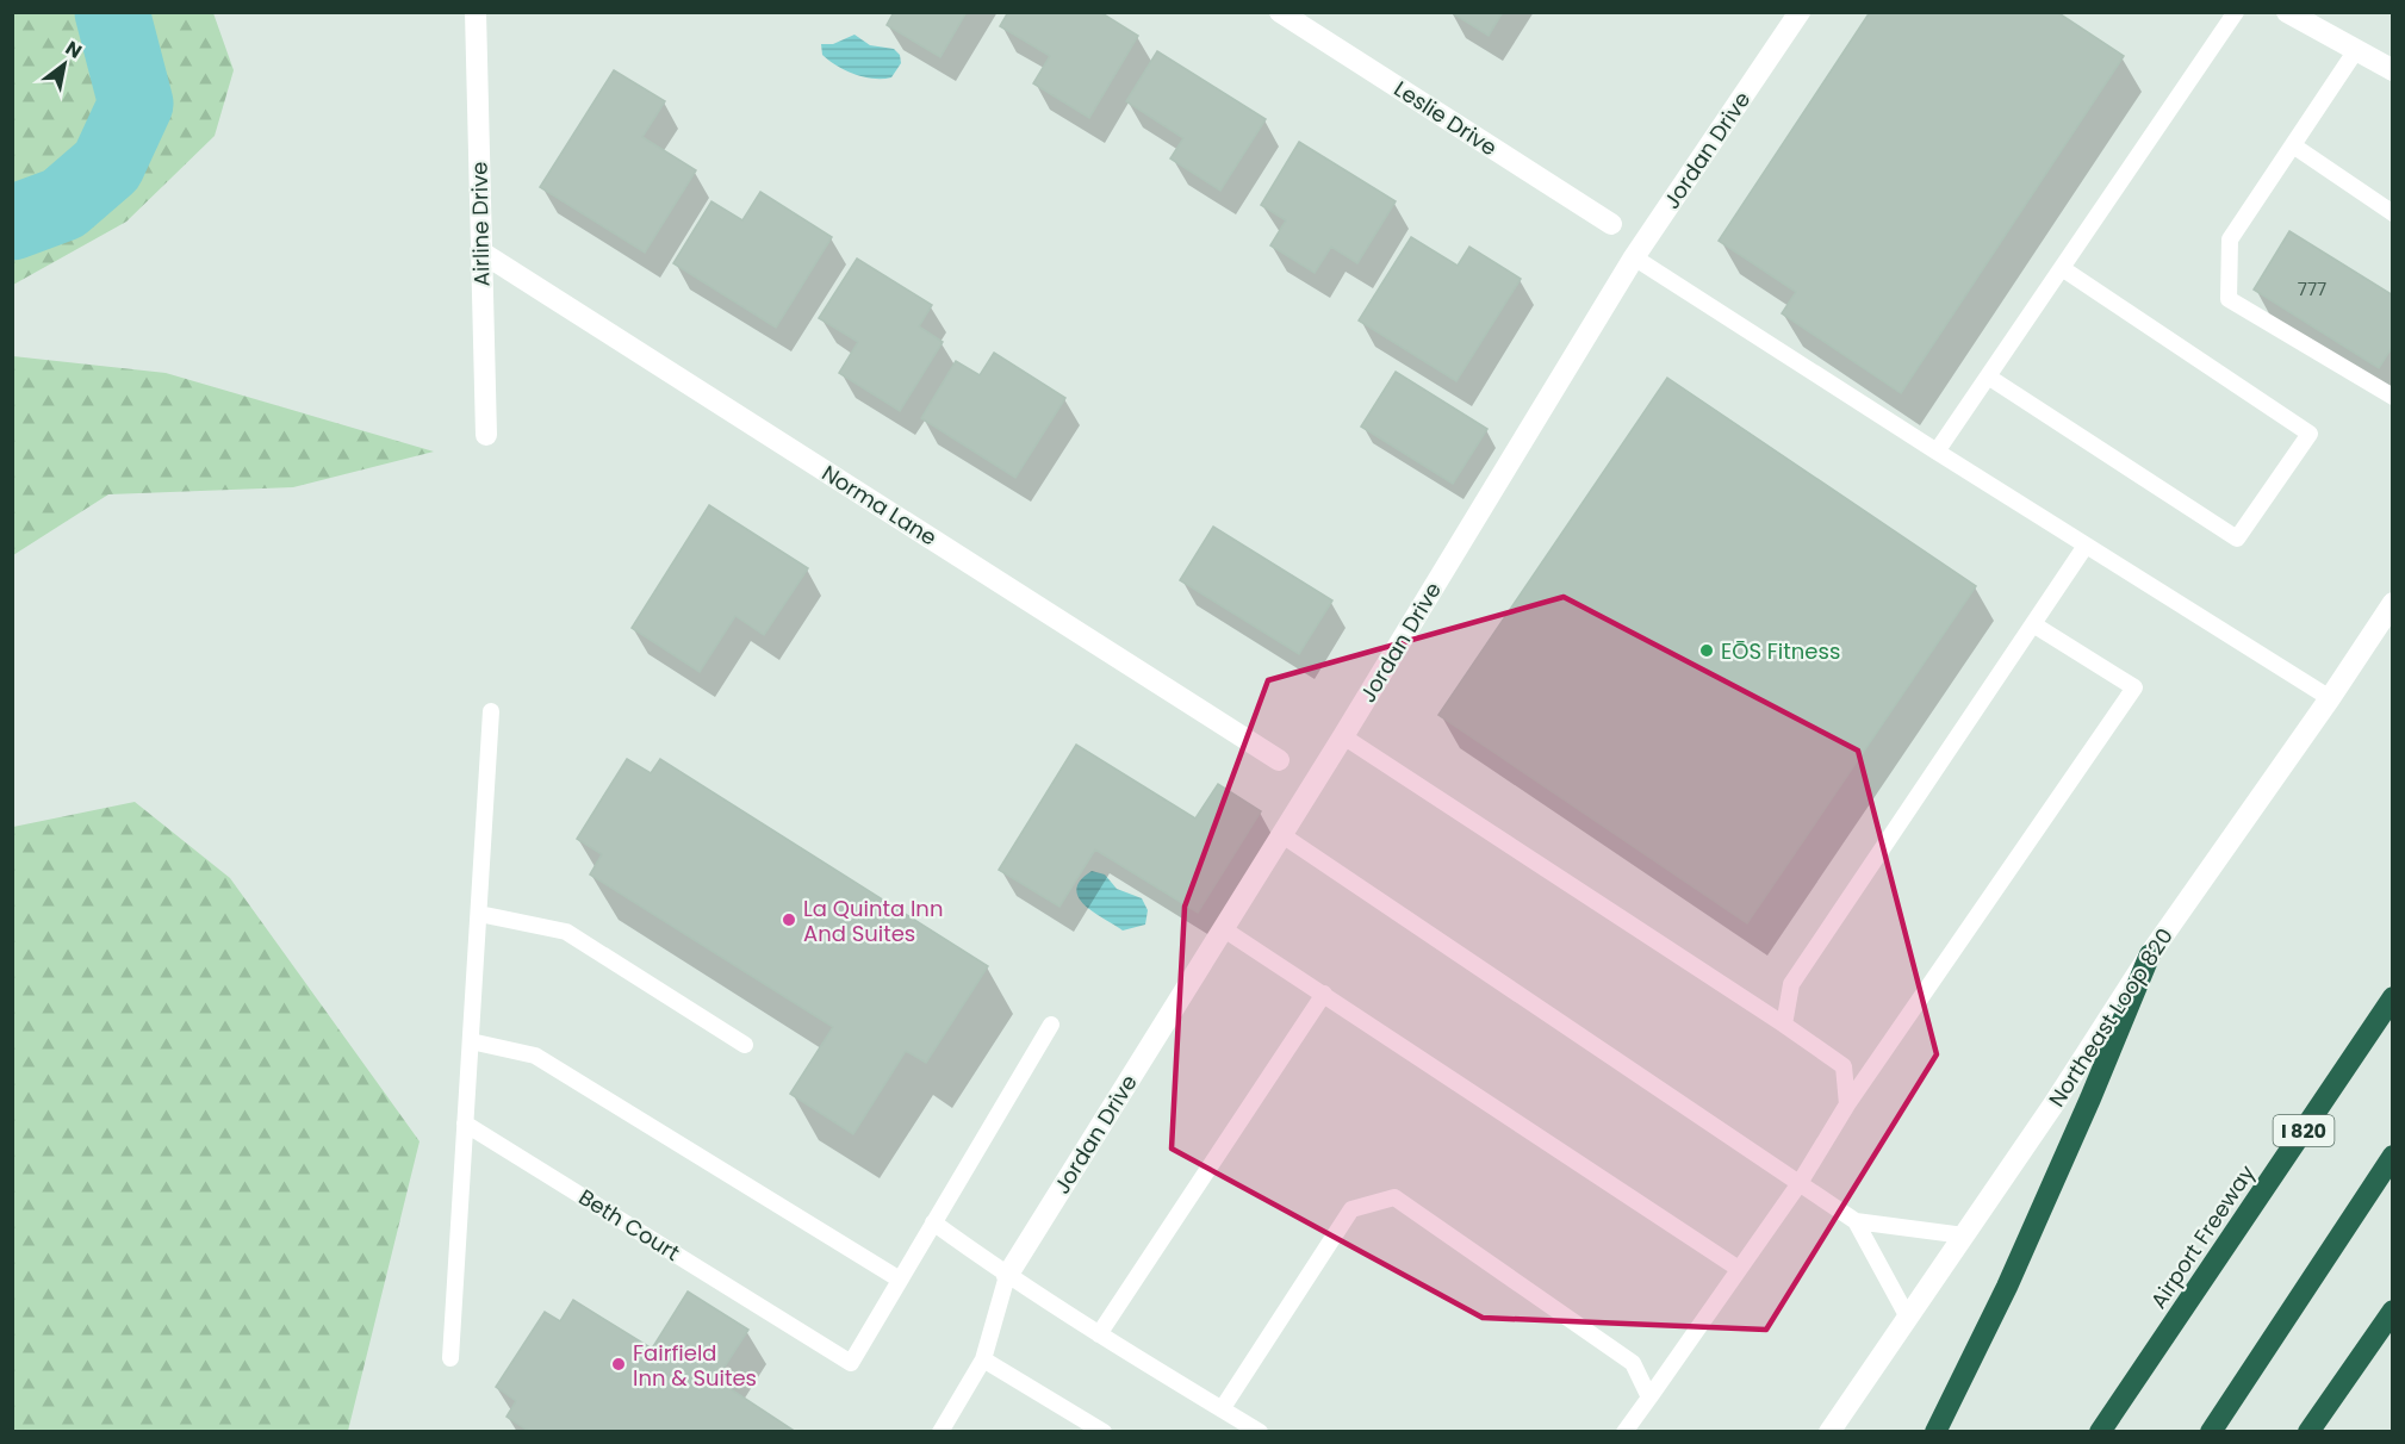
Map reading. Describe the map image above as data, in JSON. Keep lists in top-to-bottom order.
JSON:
{
  "streets": {
    "highway": ["I 820", "Airport Freeway"],
    "street": [
      "Leslie Drive",
      "Jordan Drive",
      "Airline Drive",
      "Norma Lane",
      "Northeast Loop 820"
    ],
    "lane": ["Beth Court"]
  },
  "crossings": [
    ["Airline Drive", "Norma Lane"]
  ],
  "places": ["EŌS Fitness", "La Quinta Inn And Suites", "Fairfield Inn & Suites"],
  "house_numbers": ["777"],
  "north": "top right"
}
